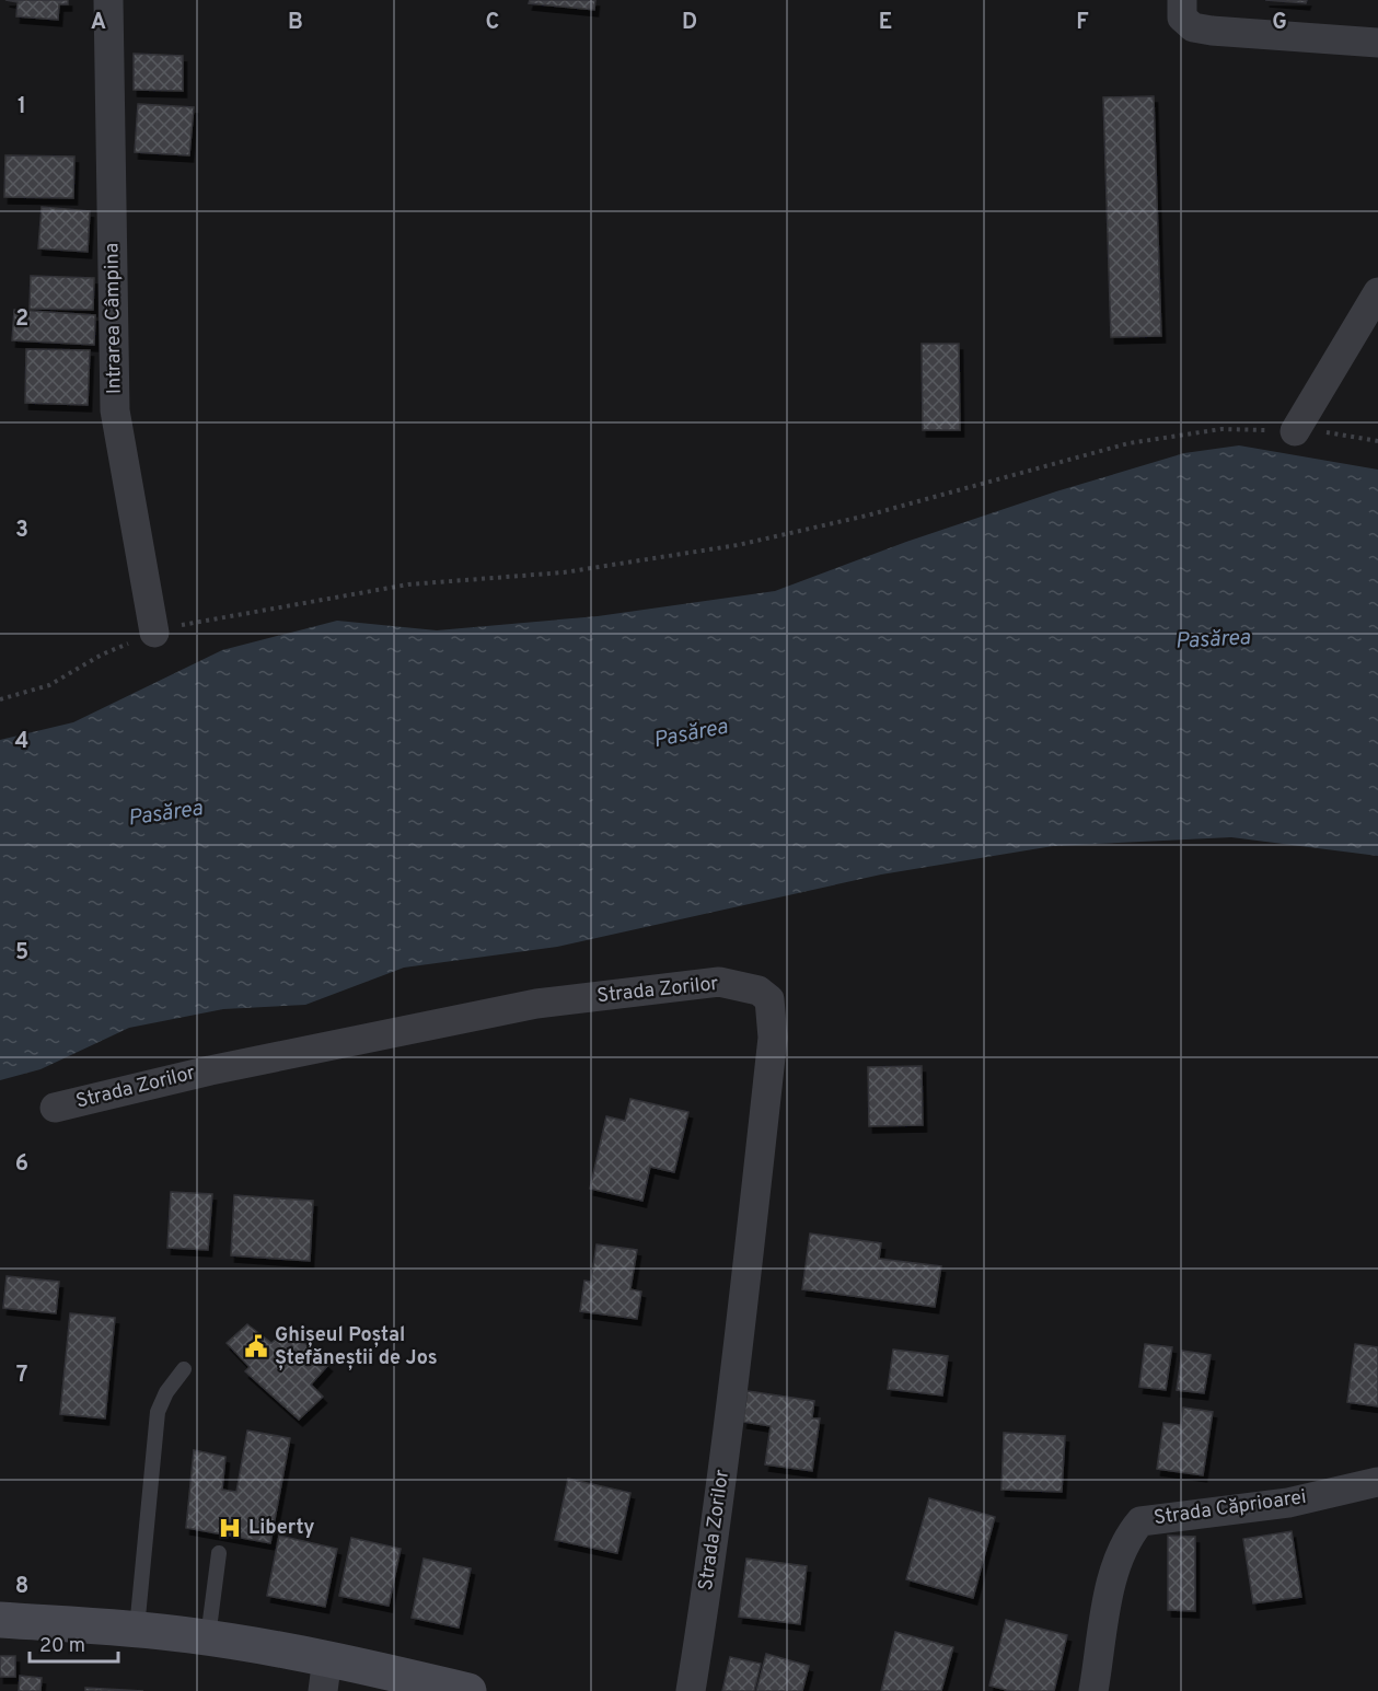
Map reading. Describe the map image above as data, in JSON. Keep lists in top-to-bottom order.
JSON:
{
  "streets": {
    "street": ["Intrarea Câmpina", "Strada Zorilor", "Strada Căprioarei"]
  },
  "water": ["Pasărea"],
  "places": {
    "public building": ["Ghișeul Poștal Ștefăneștii de Jos"],
    "hospital": ["Liberty"]
  },
  "scale_bar": "20 m",
  "grid": {
    "columns": [
      "A",
      "B",
      "C",
      "D",
      "E",
      "F",
      "G"
    ],
    "rows": [
      "1",
      "2",
      "3",
      "4",
      "5",
      "6",
      "7",
      "8"
    ]
  }
}
